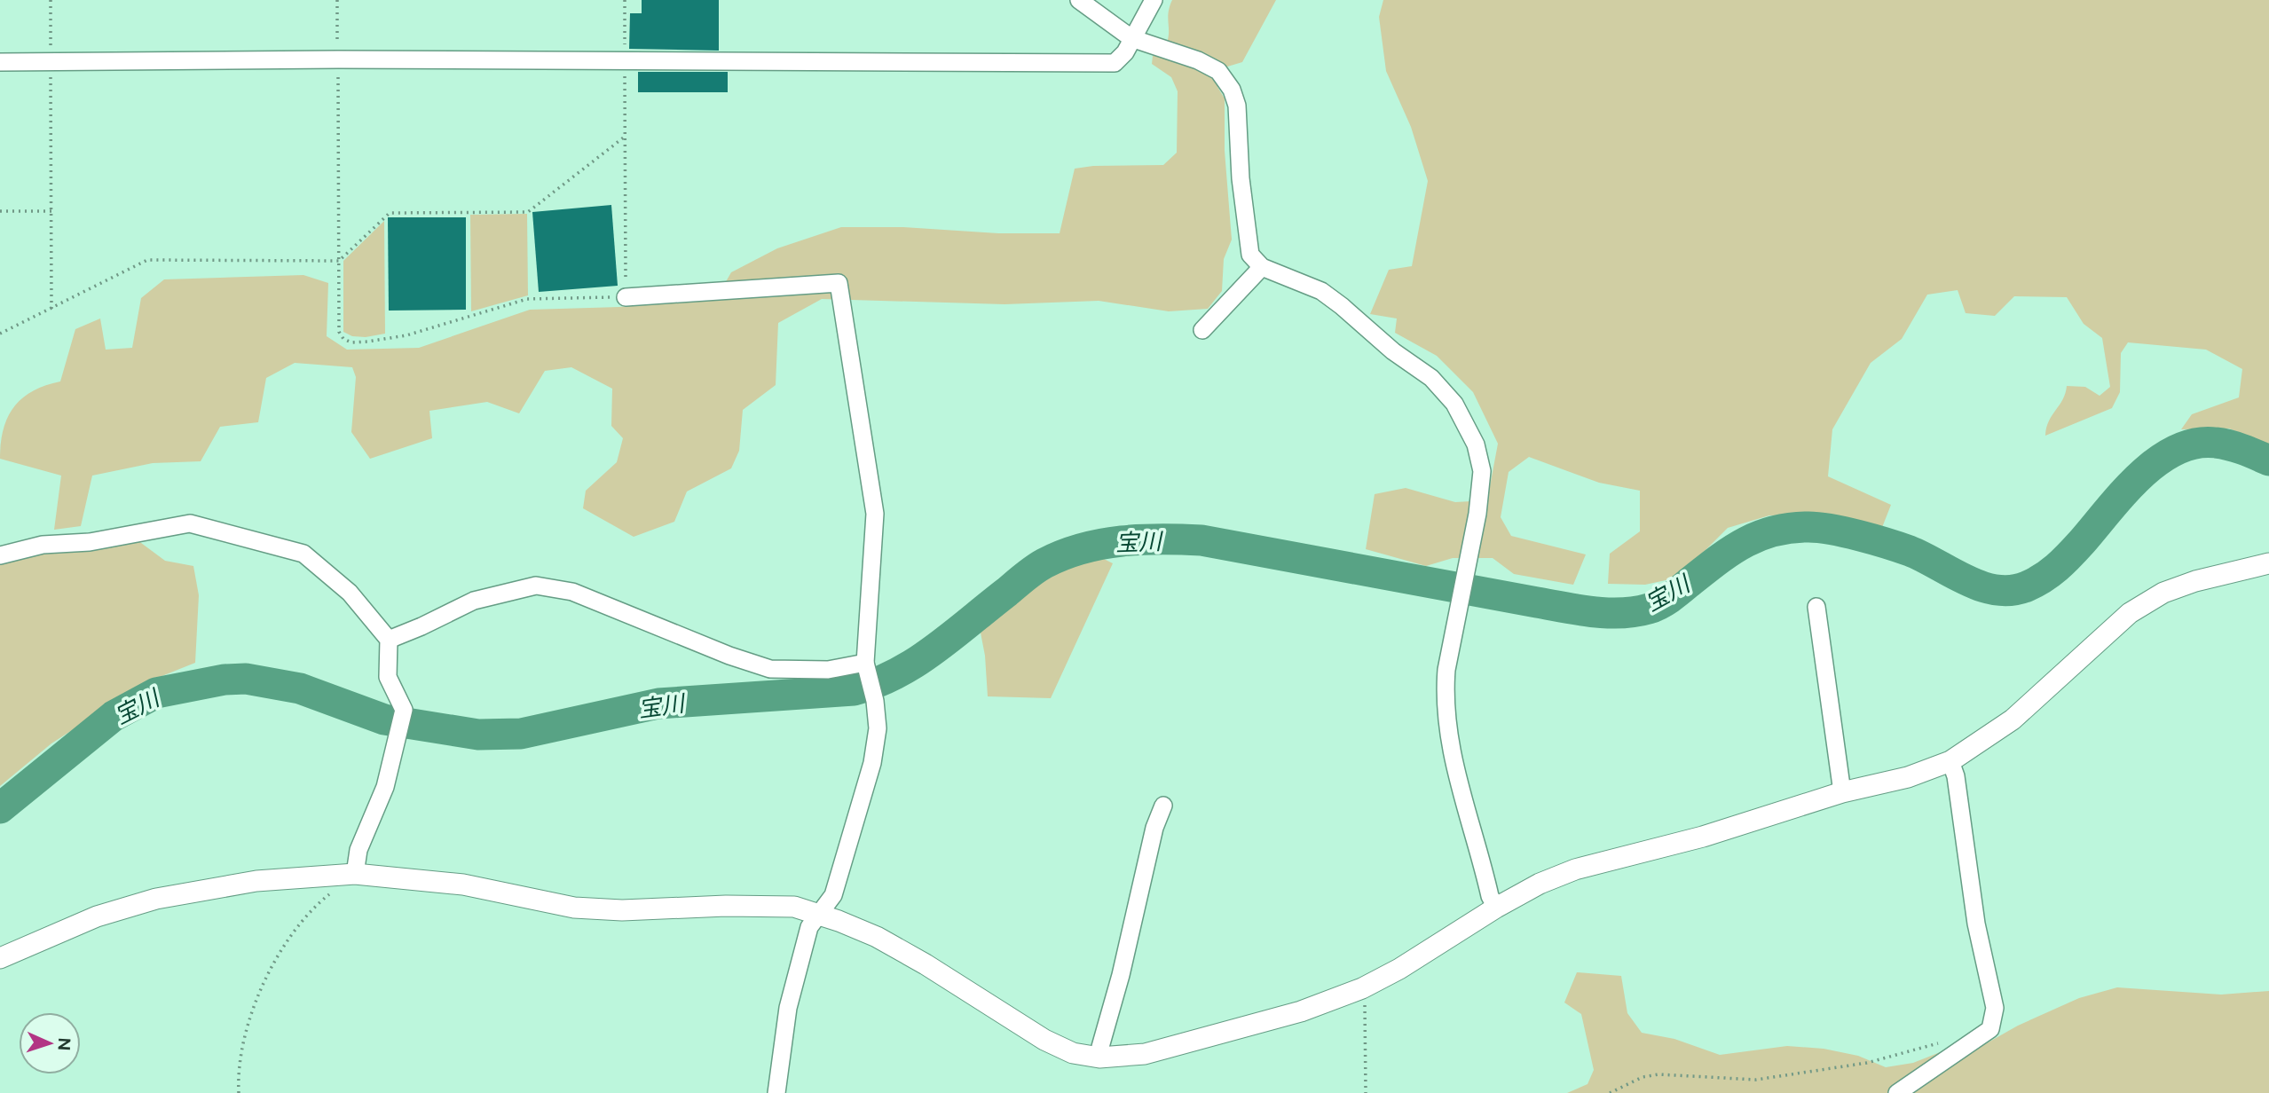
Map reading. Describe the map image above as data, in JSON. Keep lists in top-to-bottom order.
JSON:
{
  "water": ["宝川"],
  "north": "right"
}
